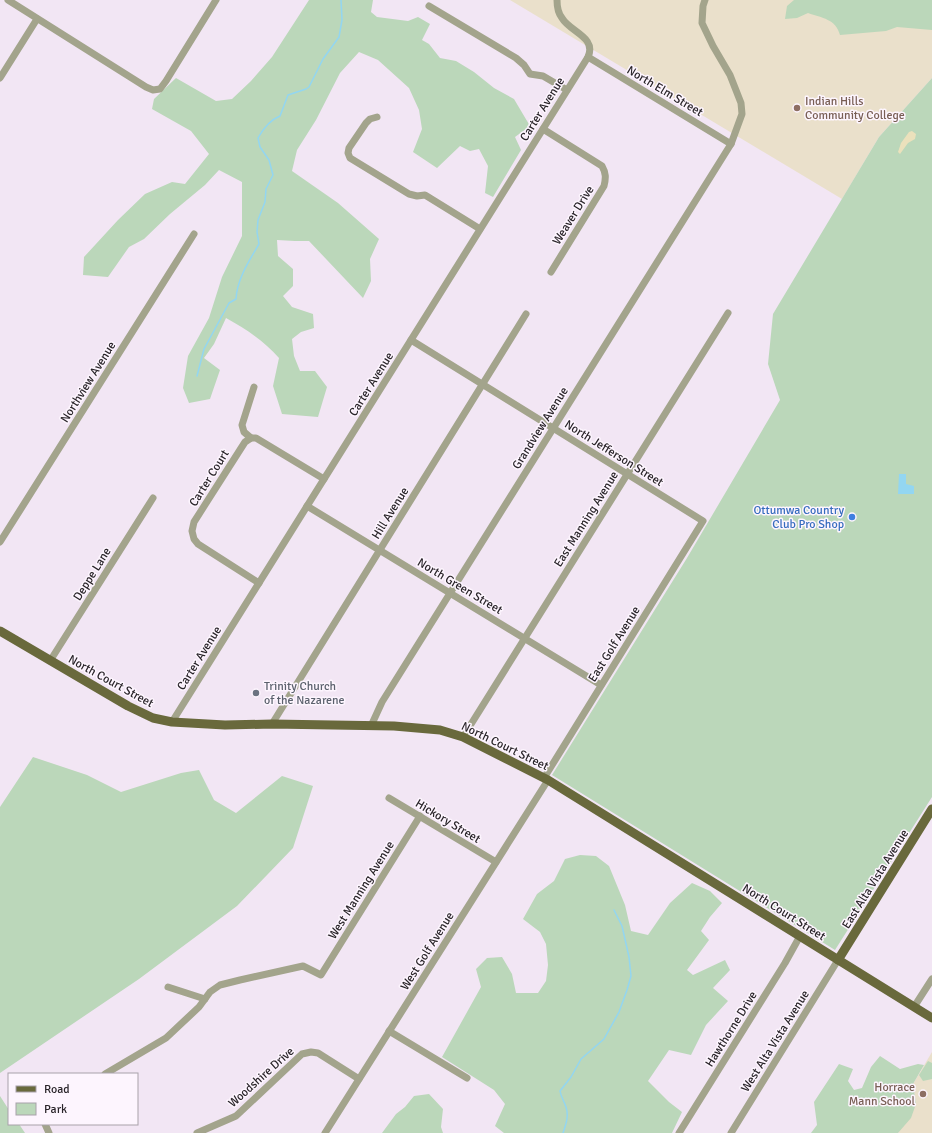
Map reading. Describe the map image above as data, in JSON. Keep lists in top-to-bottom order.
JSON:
{
  "streets": {
    "main road": ["North Court Street", "East Alta Vista Avenue"],
    "street": [
      "North Elm Street",
      "Carter Avenue",
      "Weaver Drive",
      "Northview Avenue",
      "Grandview Avenue",
      "North Jefferson Street",
      "Carter Court",
      "Hill Avenue",
      "East Manning Avenue",
      "Deppe Lane",
      "North Green Street",
      "East Golf Avenue",
      "Hickory Street",
      "West Manning Avenue",
      "West Golf Avenue",
      "Hawthorne Drive",
      "West Alta Vista Avenue",
      "Woodshire Drive"
    ]
  },
  "crossings": [
    ["North Elm Street", "Carter Avenue"],
    ["North Elm Street", "Grandview Avenue"],
    ["Carter Avenue", "Weaver Drive"],
    ["Carter Avenue", "North Jefferson Street"],
    ["Carter Avenue", "Carter Court"],
    ["Carter Avenue", "North Green Street"],
    ["Carter Avenue", "North Court Street"],
    ["Grandview Avenue", "North Jefferson Street"],
    ["Grandview Avenue", "North Green Street"],
    ["Grandview Avenue", "North Court Street"],
    ["North Jefferson Street", "Hill Avenue"],
    ["North Jefferson Street", "East Manning Avenue"],
    ["North Jefferson Street", "East Golf Avenue"],
    ["Hill Avenue", "North Green Street"],
    ["Hill Avenue", "North Court Street"],
    ["East Manning Avenue", "North Green Street"],
    ["East Manning Avenue", "North Court Street"],
    ["Deppe Lane", "North Court Street"],
    ["North Green Street", "East Golf Avenue"],
    ["East Golf Avenue", "North Court Street"],
    ["East Golf Avenue", "West Golf Avenue"],
    ["North Court Street", "East Alta Vista Avenue"],
    ["North Court Street", "West Golf Avenue"],
    ["North Court Street", "Hawthorne Drive"],
    ["North Court Street", "West Alta Vista Avenue"],
    ["Hickory Street", "West Manning Avenue"],
    ["Hickory Street", "West Golf Avenue"],
    ["East Alta Vista Avenue", "West Alta Vista Avenue"],
    ["West Golf Avenue", "Woodshire Drive"]
  ],
  "places": [
    "Indian Hills Community College",
    "Ottumwa Country Club Pro Shop",
    "Trinity Church of the Nazarene",
    "Horrace Mann School"
  ],
  "legend": ["Road", "Park"]
}
